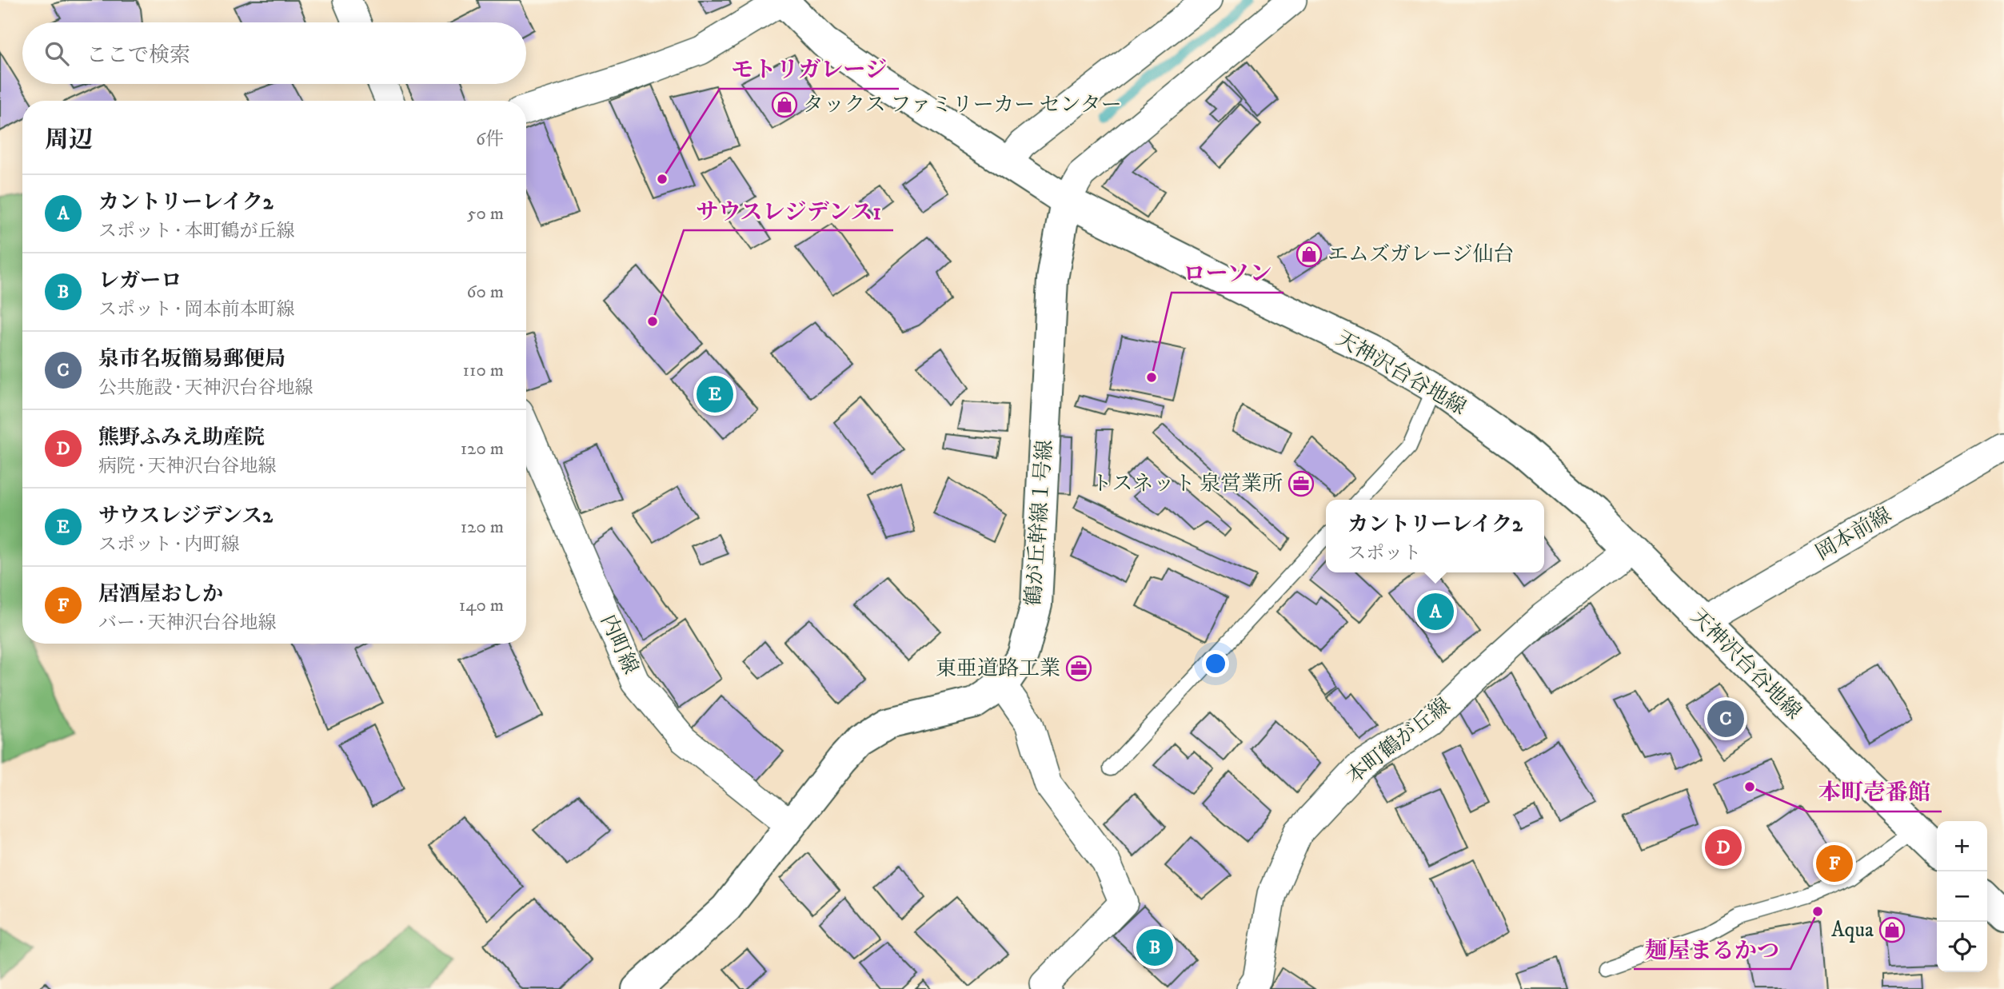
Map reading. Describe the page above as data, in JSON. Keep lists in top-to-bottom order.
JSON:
{
  "streets": {
    "street": [
      "天神沢台谷地線",
      "鶴が丘幹線１号線",
      "岡本前線",
      "内町線",
      "本町鶴が丘線"
    ]
  },
  "crossings": [
    ["天神沢台谷地線", "鶴が丘幹線１号線"],
    ["天神沢台谷地線", "岡本前線"],
    ["天神沢台谷地線", "本町鶴が丘線"],
    ["鶴が丘幹線１号線", "内町線"]
  ],
  "places": {
    "shop": ["タックス ファミリーカー センター", "エムズガレージ仙台", "Aqua"],
    "other": [
      "モトリガレージ",
      "サウスレジデンス1",
      "ローソン",
      "本町壱番館",
      "麺屋まるかつ"
    ],
    "office": ["トスネット 泉営業所", "東亜道路工業"]
  },
  "page": {
    "search": "ここで検索",
    "heading": ["周辺", "6件"],
    "list": [
      {
        "mark": "A",
        "name": "カントリーレイク2",
        "note": "スポット · 本町鶴が丘線",
        "value": "50 m"
      },
      {
        "mark": "B",
        "name": "レガーロ",
        "note": "スポット · 岡本前本町線",
        "value": "60 m"
      },
      {
        "mark": "C",
        "name": "泉市名坂簡易郵便局",
        "note": "公共施設 · 天神沢台谷地線",
        "value": "110 m"
      },
      {
        "mark": "D",
        "name": "熊野ふみえ助産院",
        "note": "病院 · 天神沢台谷地線",
        "value": "120 m"
      },
      {
        "mark": "E",
        "name": "サウスレジデンス2",
        "note": "スポット · 内町線",
        "value": "120 m"
      },
      {
        "mark": "F",
        "name": "居酒屋おしか",
        "note": "バー · 天神沢台谷地線",
        "value": "140 m"
      }
    ],
    "pins": [
      "E",
      "A",
      "C",
      "D",
      "F",
      "B"
    ],
    "popup": ["カントリーレイク2", "スポット"],
    "map_buttons": ["+", "−"]
  }
}
